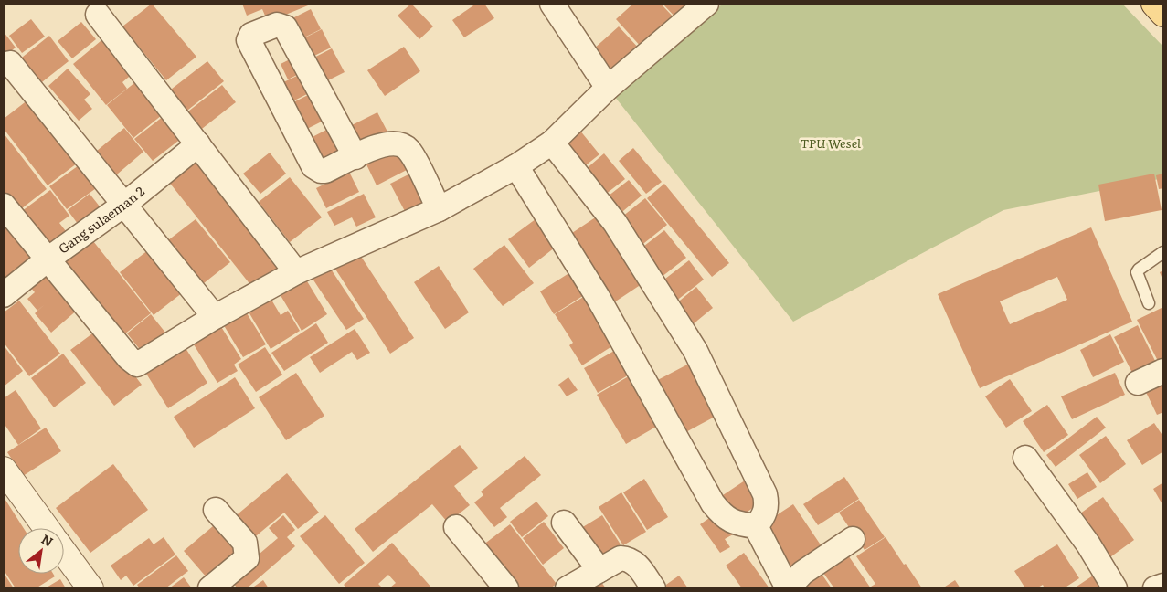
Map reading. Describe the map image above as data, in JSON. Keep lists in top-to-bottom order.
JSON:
{
  "streets": {
    "street": ["Gang sulaeman 2"]
  },
  "parks": ["TPU Wesel"],
  "north": "top right"
}
